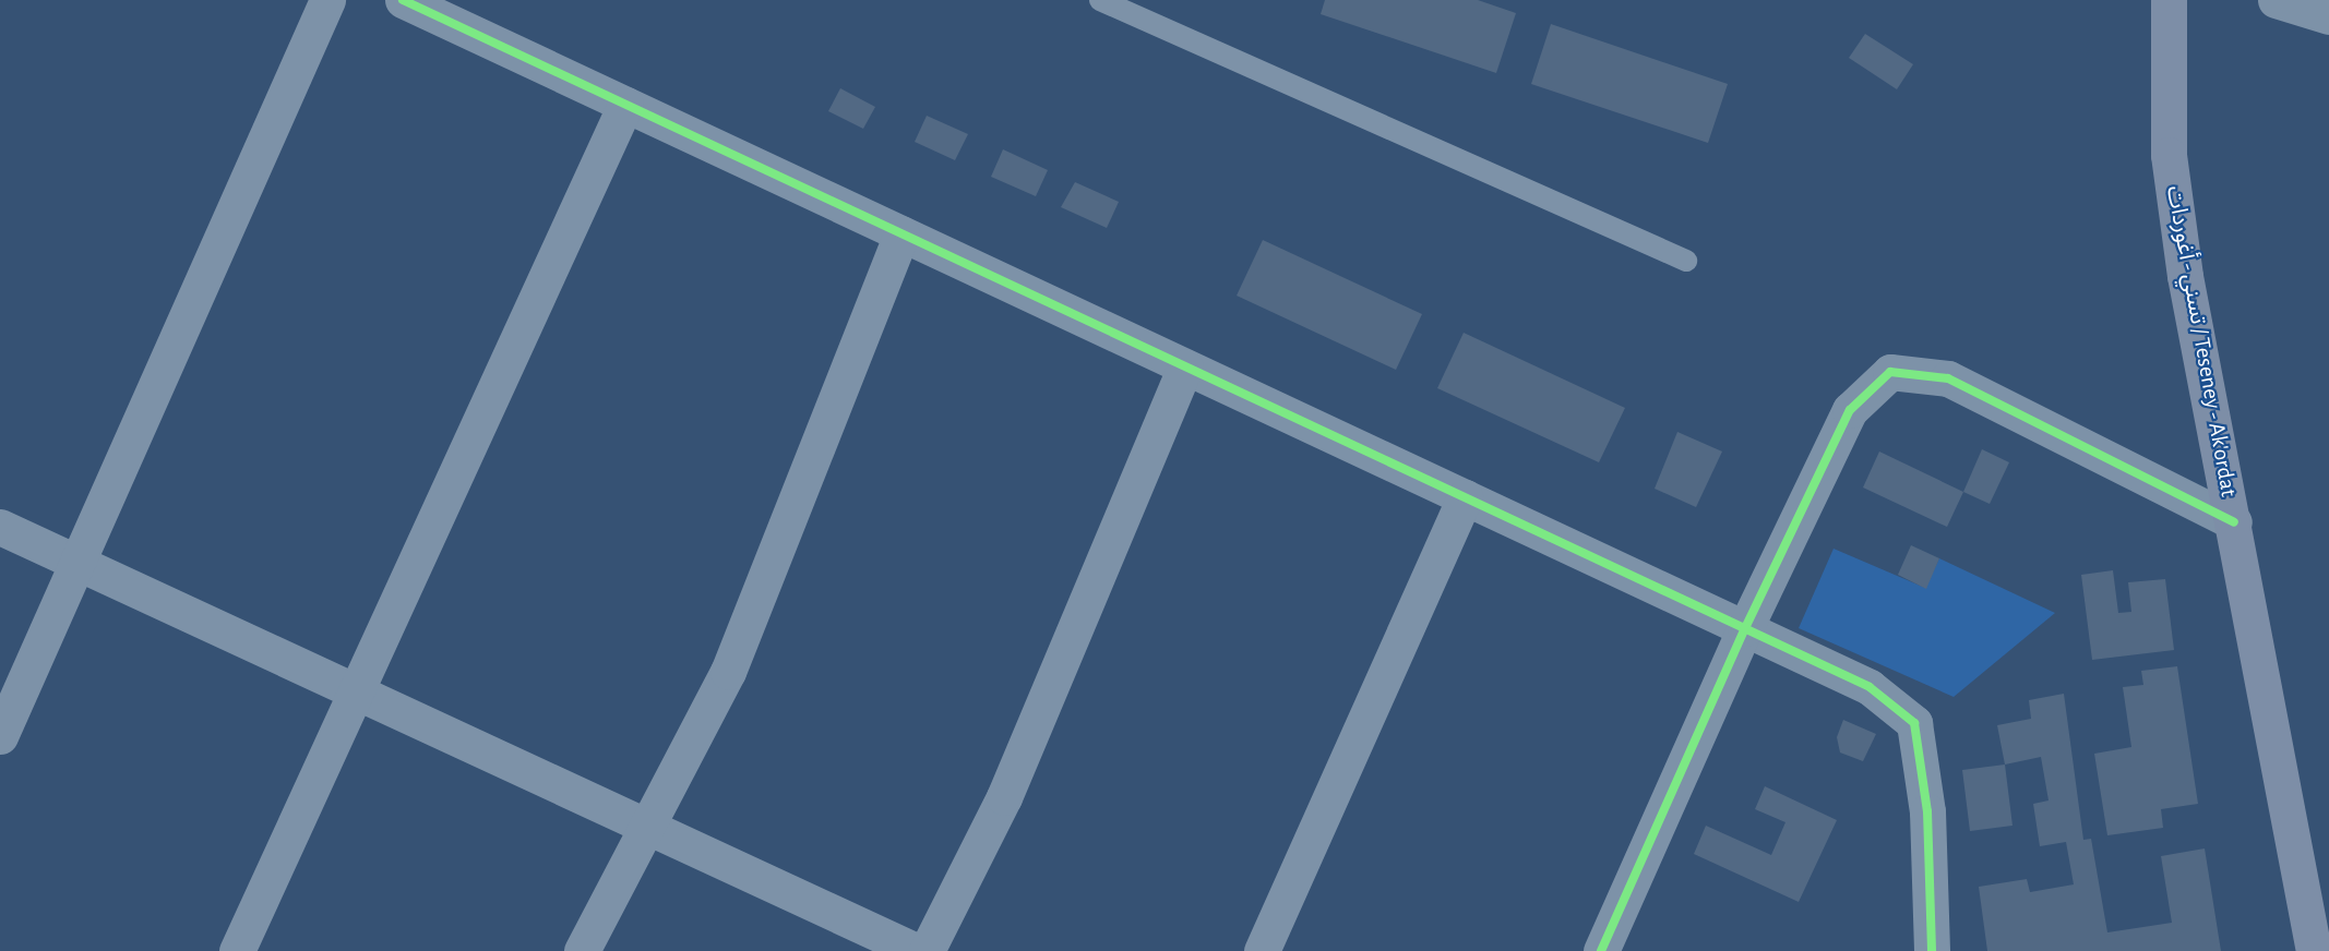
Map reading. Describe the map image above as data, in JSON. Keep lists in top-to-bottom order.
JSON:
{
  "streets": {
    "main road": ["تسني - أغوردات / Teseney - Ak'ordat"]
  }
}
